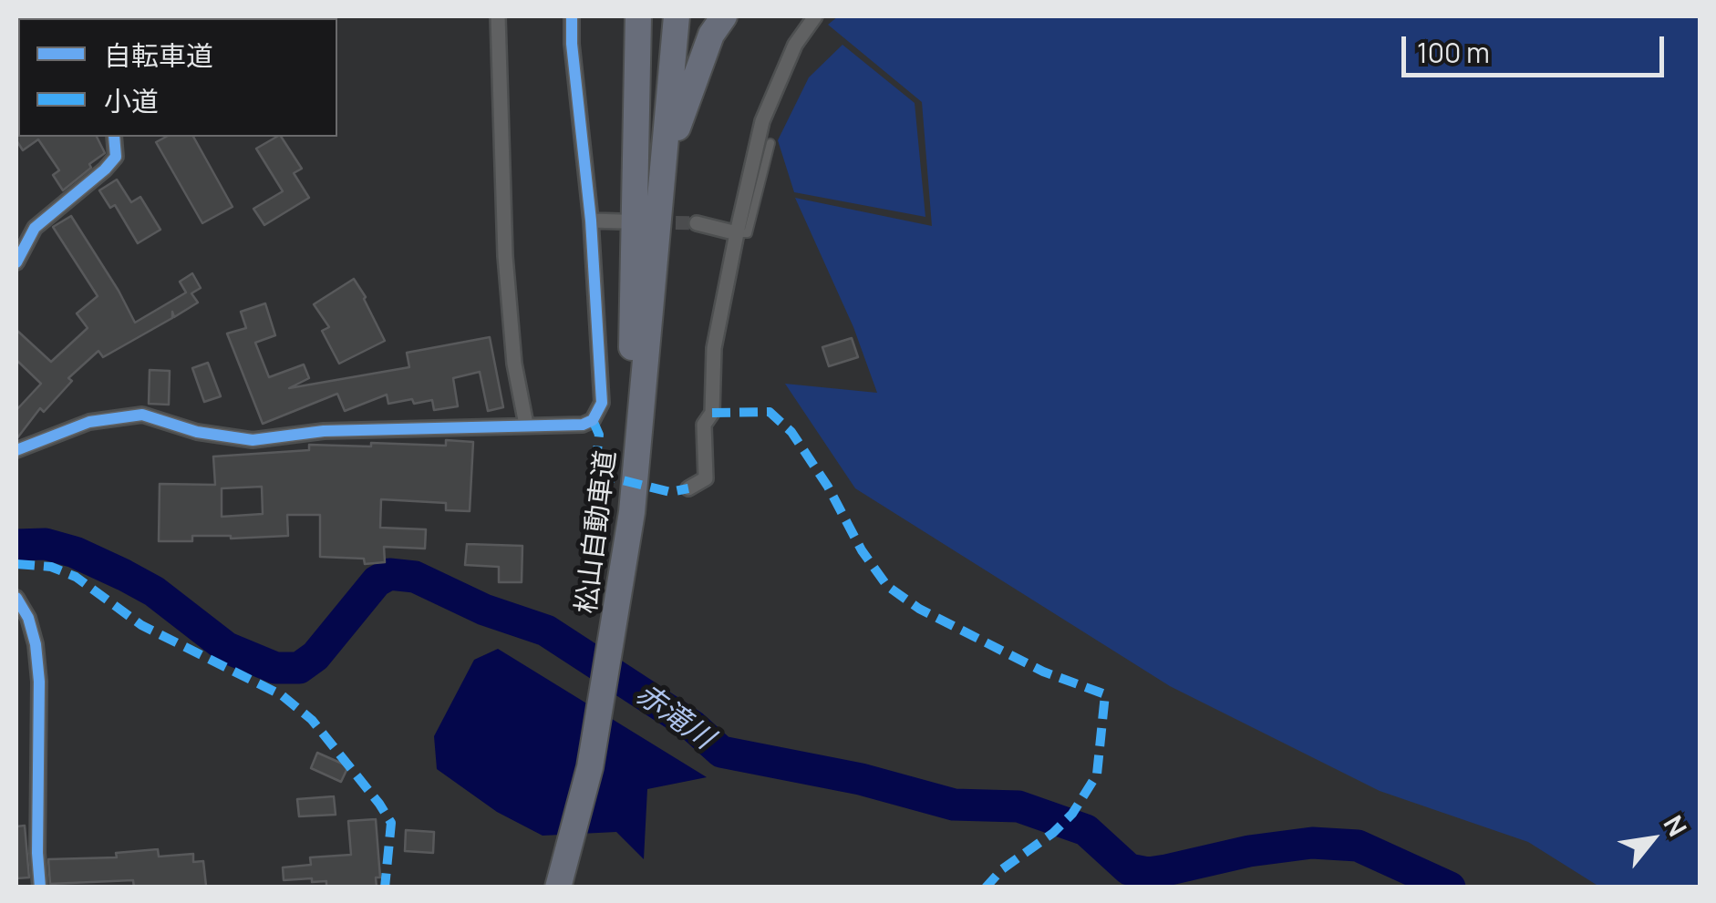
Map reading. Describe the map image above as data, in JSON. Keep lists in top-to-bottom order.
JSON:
{
  "streets": {
    "highway": ["松山自動車道"]
  },
  "water": ["赤滝川"],
  "legend": ["自転車道", "小道"],
  "scale_bar": "100 m",
  "north": "top right"
}
